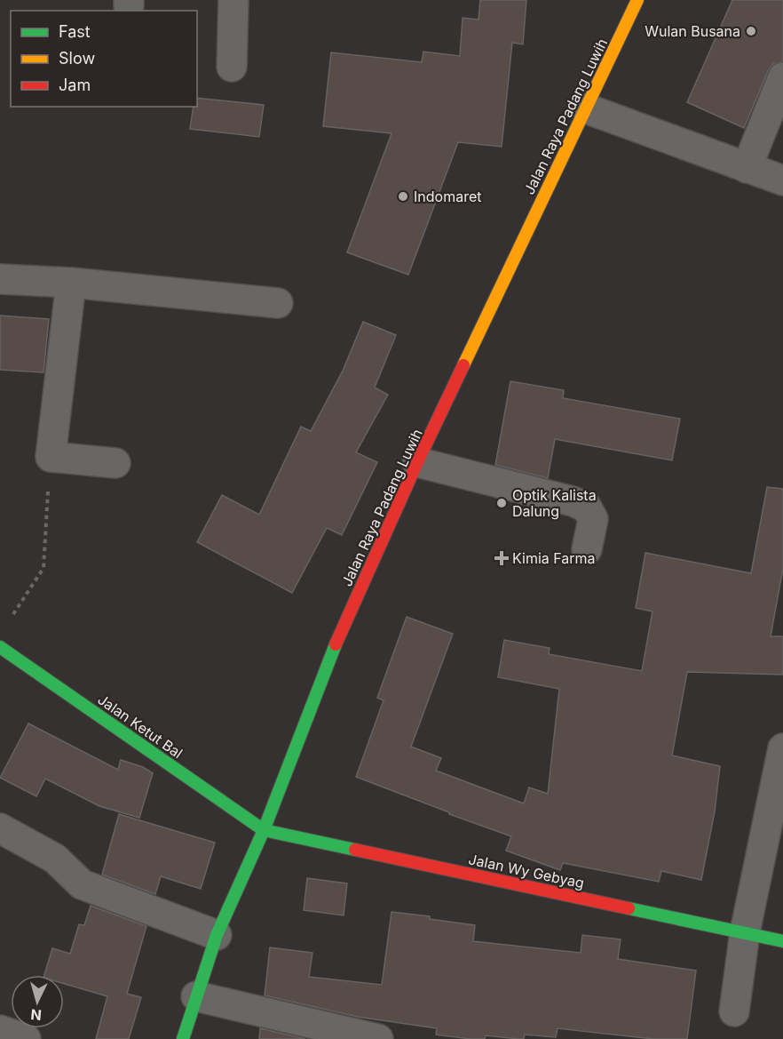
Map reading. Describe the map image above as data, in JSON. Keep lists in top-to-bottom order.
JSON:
{
  "streets": {
    "main road": ["Jalan Raya Padang Luwih", "Jalan Ketut Bal", "Jalan Wy Gebyag"]
  },
  "crossings": [
    ["Jalan Raya Padang Luwih", "Jalan Ketut Bal"],
    ["Jalan Raya Padang Luwih", "Jalan Wy Gebyag"],
    ["Jalan Ketut Bal", "Jalan Wy Gebyag"]
  ],
  "places": {
    "other": ["Wulan Busana", "Indomaret", "Optik Kalista Dalung"],
    "health": ["Kimia Farma"]
  },
  "legend": ["Fast", "Slow", "Jam"],
  "north": "bottom"
}
